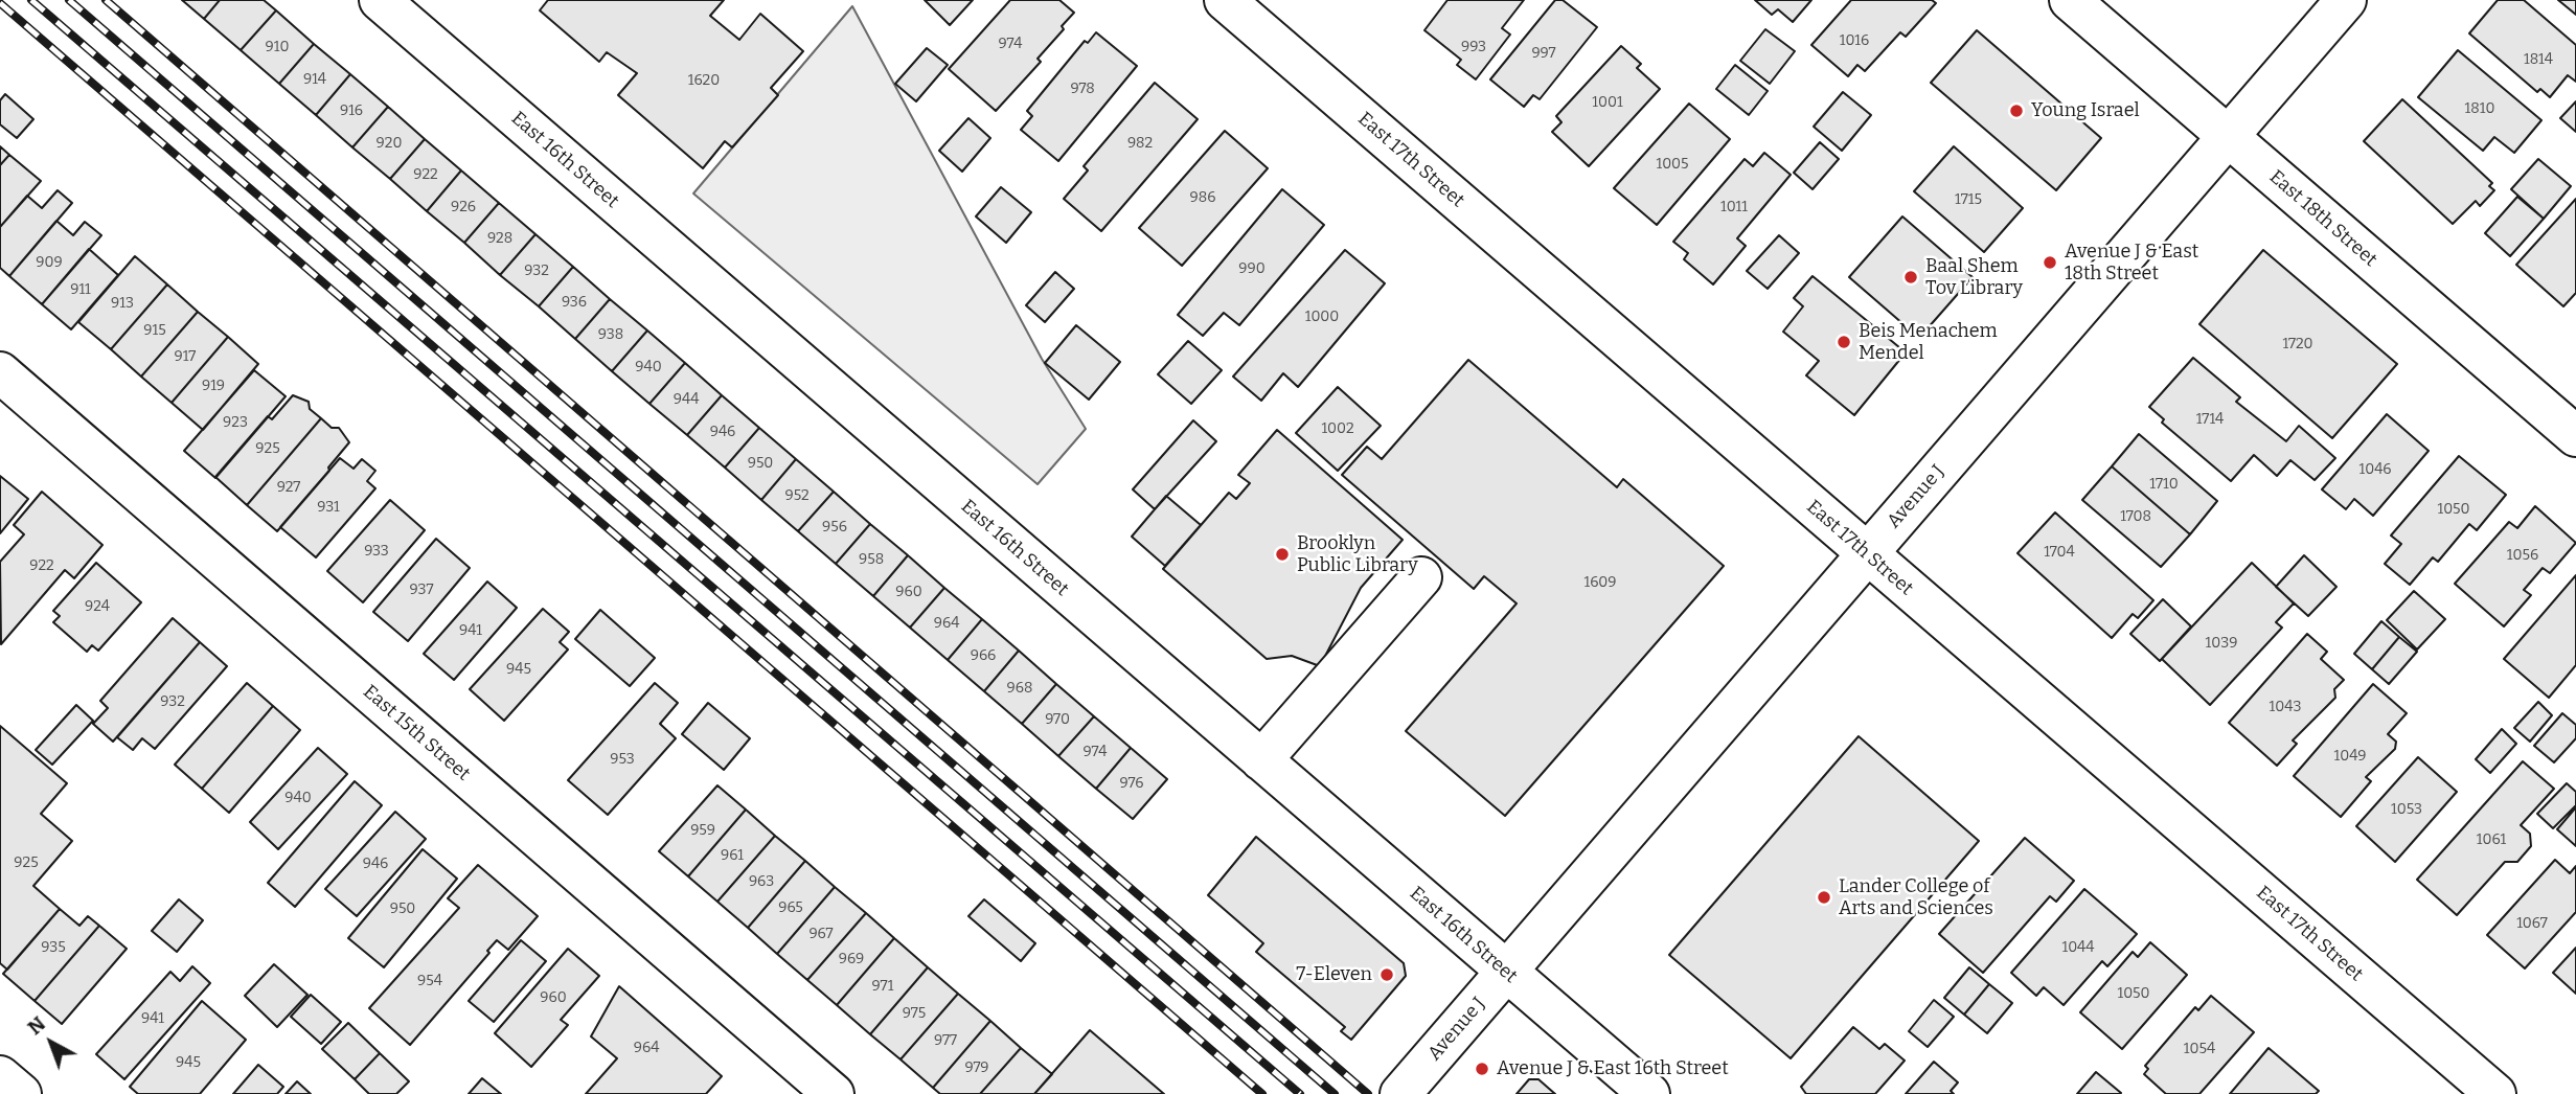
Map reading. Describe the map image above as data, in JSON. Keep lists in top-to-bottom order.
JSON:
{
  "streets": {
    "street": [
      "East 16th Street",
      "East 17th Street",
      "East 18th Street",
      "Avenue J",
      "East 15th Street"
    ]
  },
  "crossings": [
    ["East 16th Street", "Avenue J"],
    ["East 17th Street", "Avenue J"],
    ["East 18th Street", "Avenue J"]
  ],
  "places": [
    "Young Israel",
    "Avenue J & East 18th Street",
    "Baal Shem Tov Library",
    "Beis Menachem Mendel",
    "Brooklyn Public Library",
    "Lander College of Arts and Sciences",
    "7-Eleven",
    "Avenue J & East 16th Street"
  ],
  "house_numbers": [
    "1016",
    "974",
    "910",
    "993",
    "997",
    "1814",
    "914",
    "1620",
    "978",
    "1001",
    "1810",
    "916",
    "920",
    "982",
    "1005",
    "922",
    "986",
    "1715",
    "926",
    "1011",
    "928",
    "909",
    "990",
    "932",
    "911",
    "936",
    "913",
    "1000",
    "915",
    "938",
    "1720",
    "917",
    "940",
    "919",
    "944",
    "1714",
    "923",
    "1002",
    "946",
    "925",
    "950",
    "1046",
    "1710",
    "927",
    "952",
    "931",
    "1050",
    "1708",
    "956",
    "933",
    "1704",
    "1056",
    "958",
    "922",
    "1609",
    "937",
    "960",
    "924",
    "964",
    "941",
    "1039",
    "966",
    "945",
    "968",
    "932",
    "1043",
    "970",
    "974",
    "1049",
    "953",
    "976",
    "940",
    "1053",
    "959",
    "1061",
    "961",
    "925",
    "946",
    "963",
    "965",
    "950",
    "1067",
    "967",
    "935",
    "1044",
    "969",
    "954",
    "971",
    "1050",
    "960",
    "975",
    "941",
    "977",
    "964",
    "1054",
    "945",
    "979"
  ],
  "north": "top left"
}
